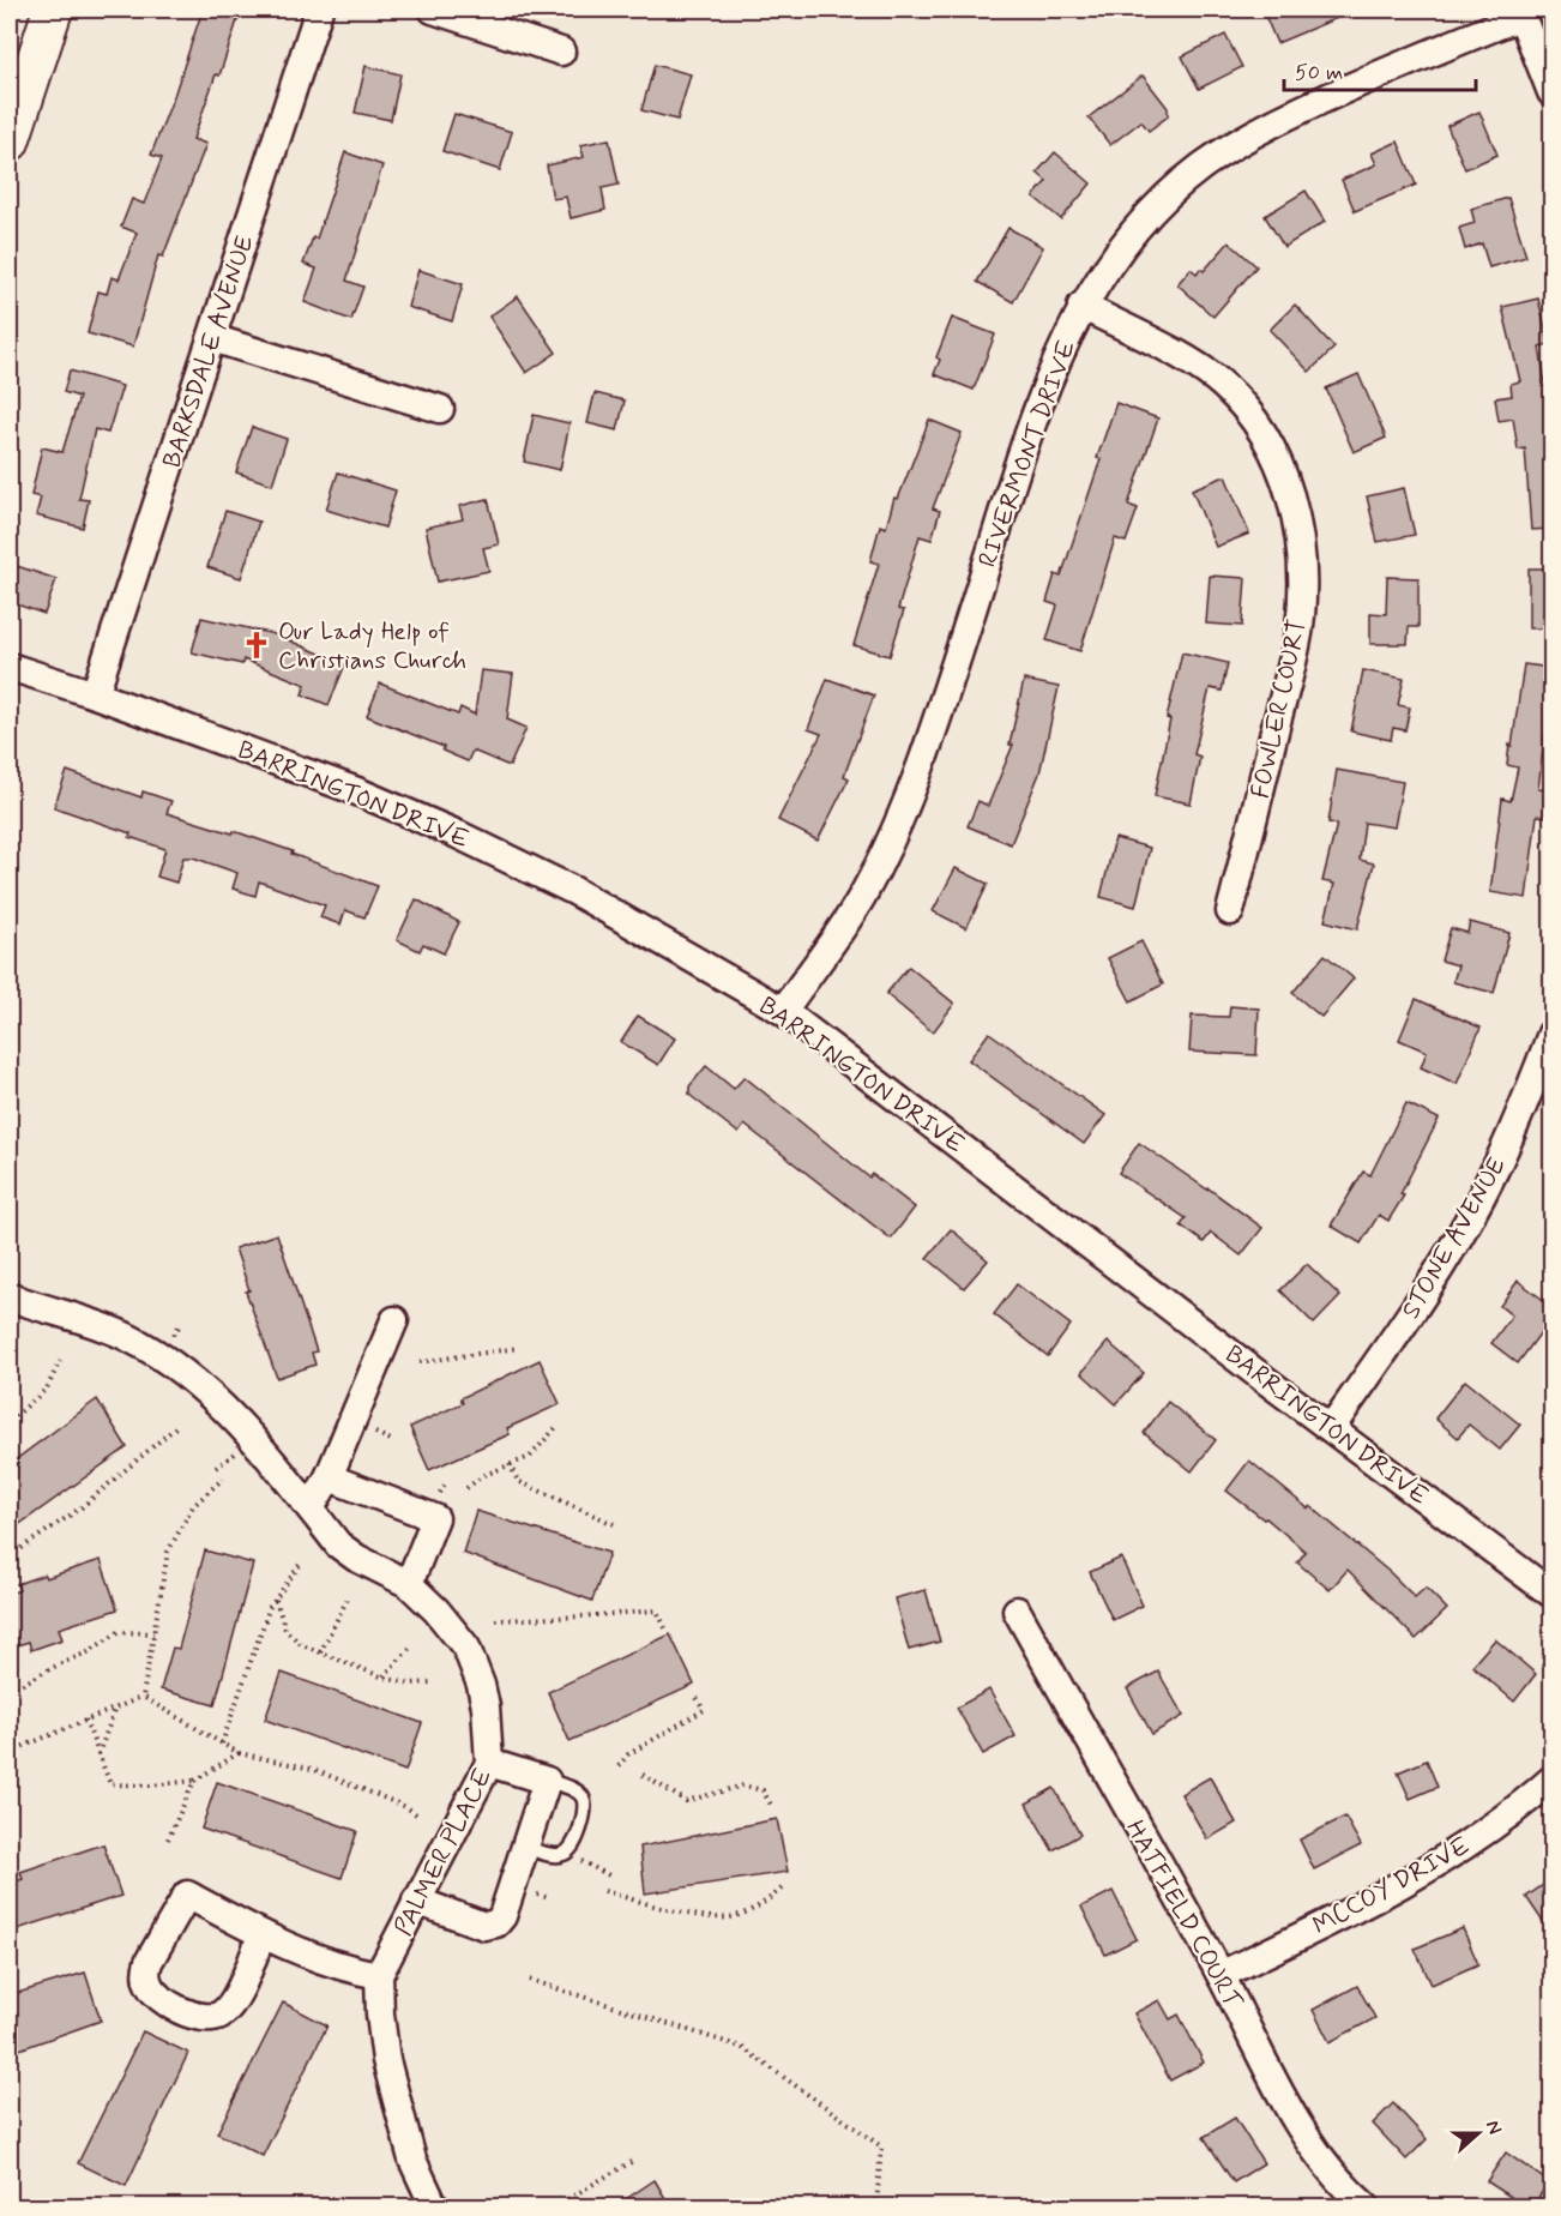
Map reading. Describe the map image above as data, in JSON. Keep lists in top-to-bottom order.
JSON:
{
  "streets": {
    "street": [
      "BARKSDALE AVENUE",
      "RIVERMONT DRIVE",
      "FOWLER COURT",
      "BARRINGTON DRIVE",
      "STONE AVENUE",
      "PALMER PLACE",
      "MCCOY DRIVE",
      "HATFIELD COURT"
    ]
  },
  "crossings": [
    ["BARKSDALE AVENUE", "BARRINGTON DRIVE"],
    ["RIVERMONT DRIVE", "FOWLER COURT"],
    ["RIVERMONT DRIVE", "BARRINGTON DRIVE"],
    ["BARRINGTON DRIVE", "STONE AVENUE"],
    ["MCCOY DRIVE", "HATFIELD COURT"]
  ],
  "places": {
    "church": ["Our Lady Help of Christians Church"]
  },
  "scale_bar": "50 m",
  "north": "right"
}
